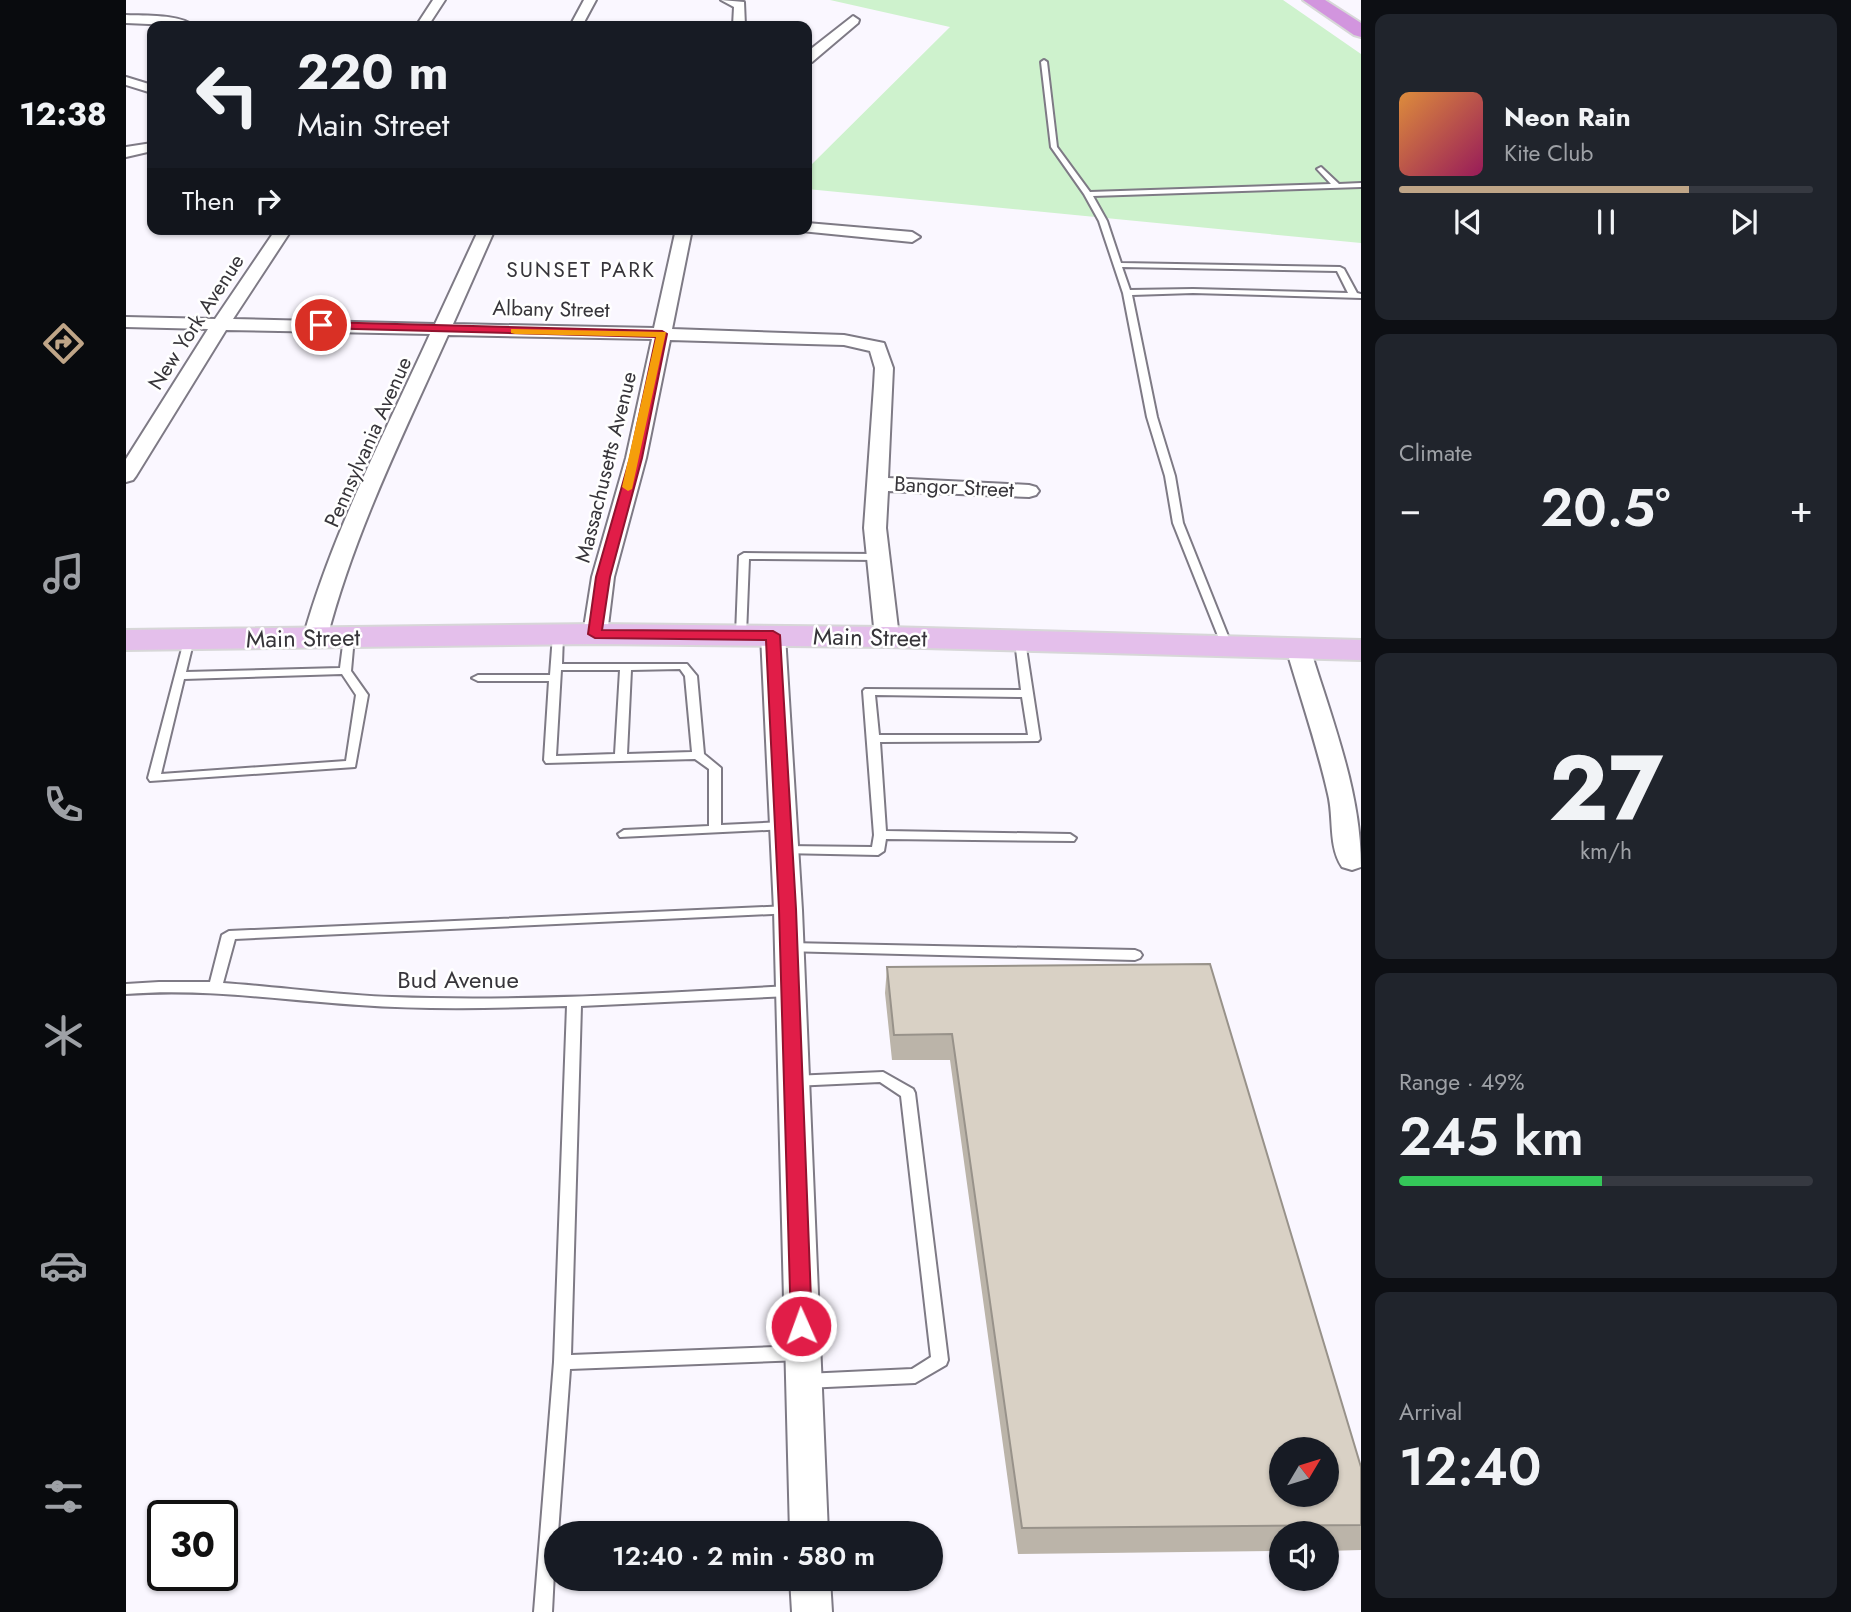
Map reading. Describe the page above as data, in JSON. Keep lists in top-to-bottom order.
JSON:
{
  "streets": {
    "main road": ["Main Street"],
    "street": [
      "Albany Street",
      "New York Avenue",
      "Pennsylvania Avenue",
      "Massachusetts Avenue",
      "Bangor Street"
    ],
    "lane": ["Bud Avenue"]
  },
  "crossings": [
    ["Albany Street", "New York Avenue"],
    ["Albany Street", "Pennsylvania Avenue"],
    ["Albany Street", "Massachusetts Avenue"],
    ["Albany Street", "Bangor Street"],
    ["Pennsylvania Avenue", "Main Street"],
    ["Massachusetts Avenue", "Main Street"]
  ],
  "districts": ["SUNSET PARK"],
  "north": "top right",
  "page": {
    "tabs": "12:38",
    "turn": ["220 m", "Main Street"],
    "song": ["Neon Rain", "Kite Club"],
    "then": "Then",
    "tile": [
      "Climate",
      ["27", "km/h"],
      ["Range · 49%", "245 km"],
      ["Arrival", "12:40"]
    ],
    "heat": ["−", "20.5°", "+"],
    "limit": "30",
    "trip": "12:40 · 2 min · 580 m"
  }
}
